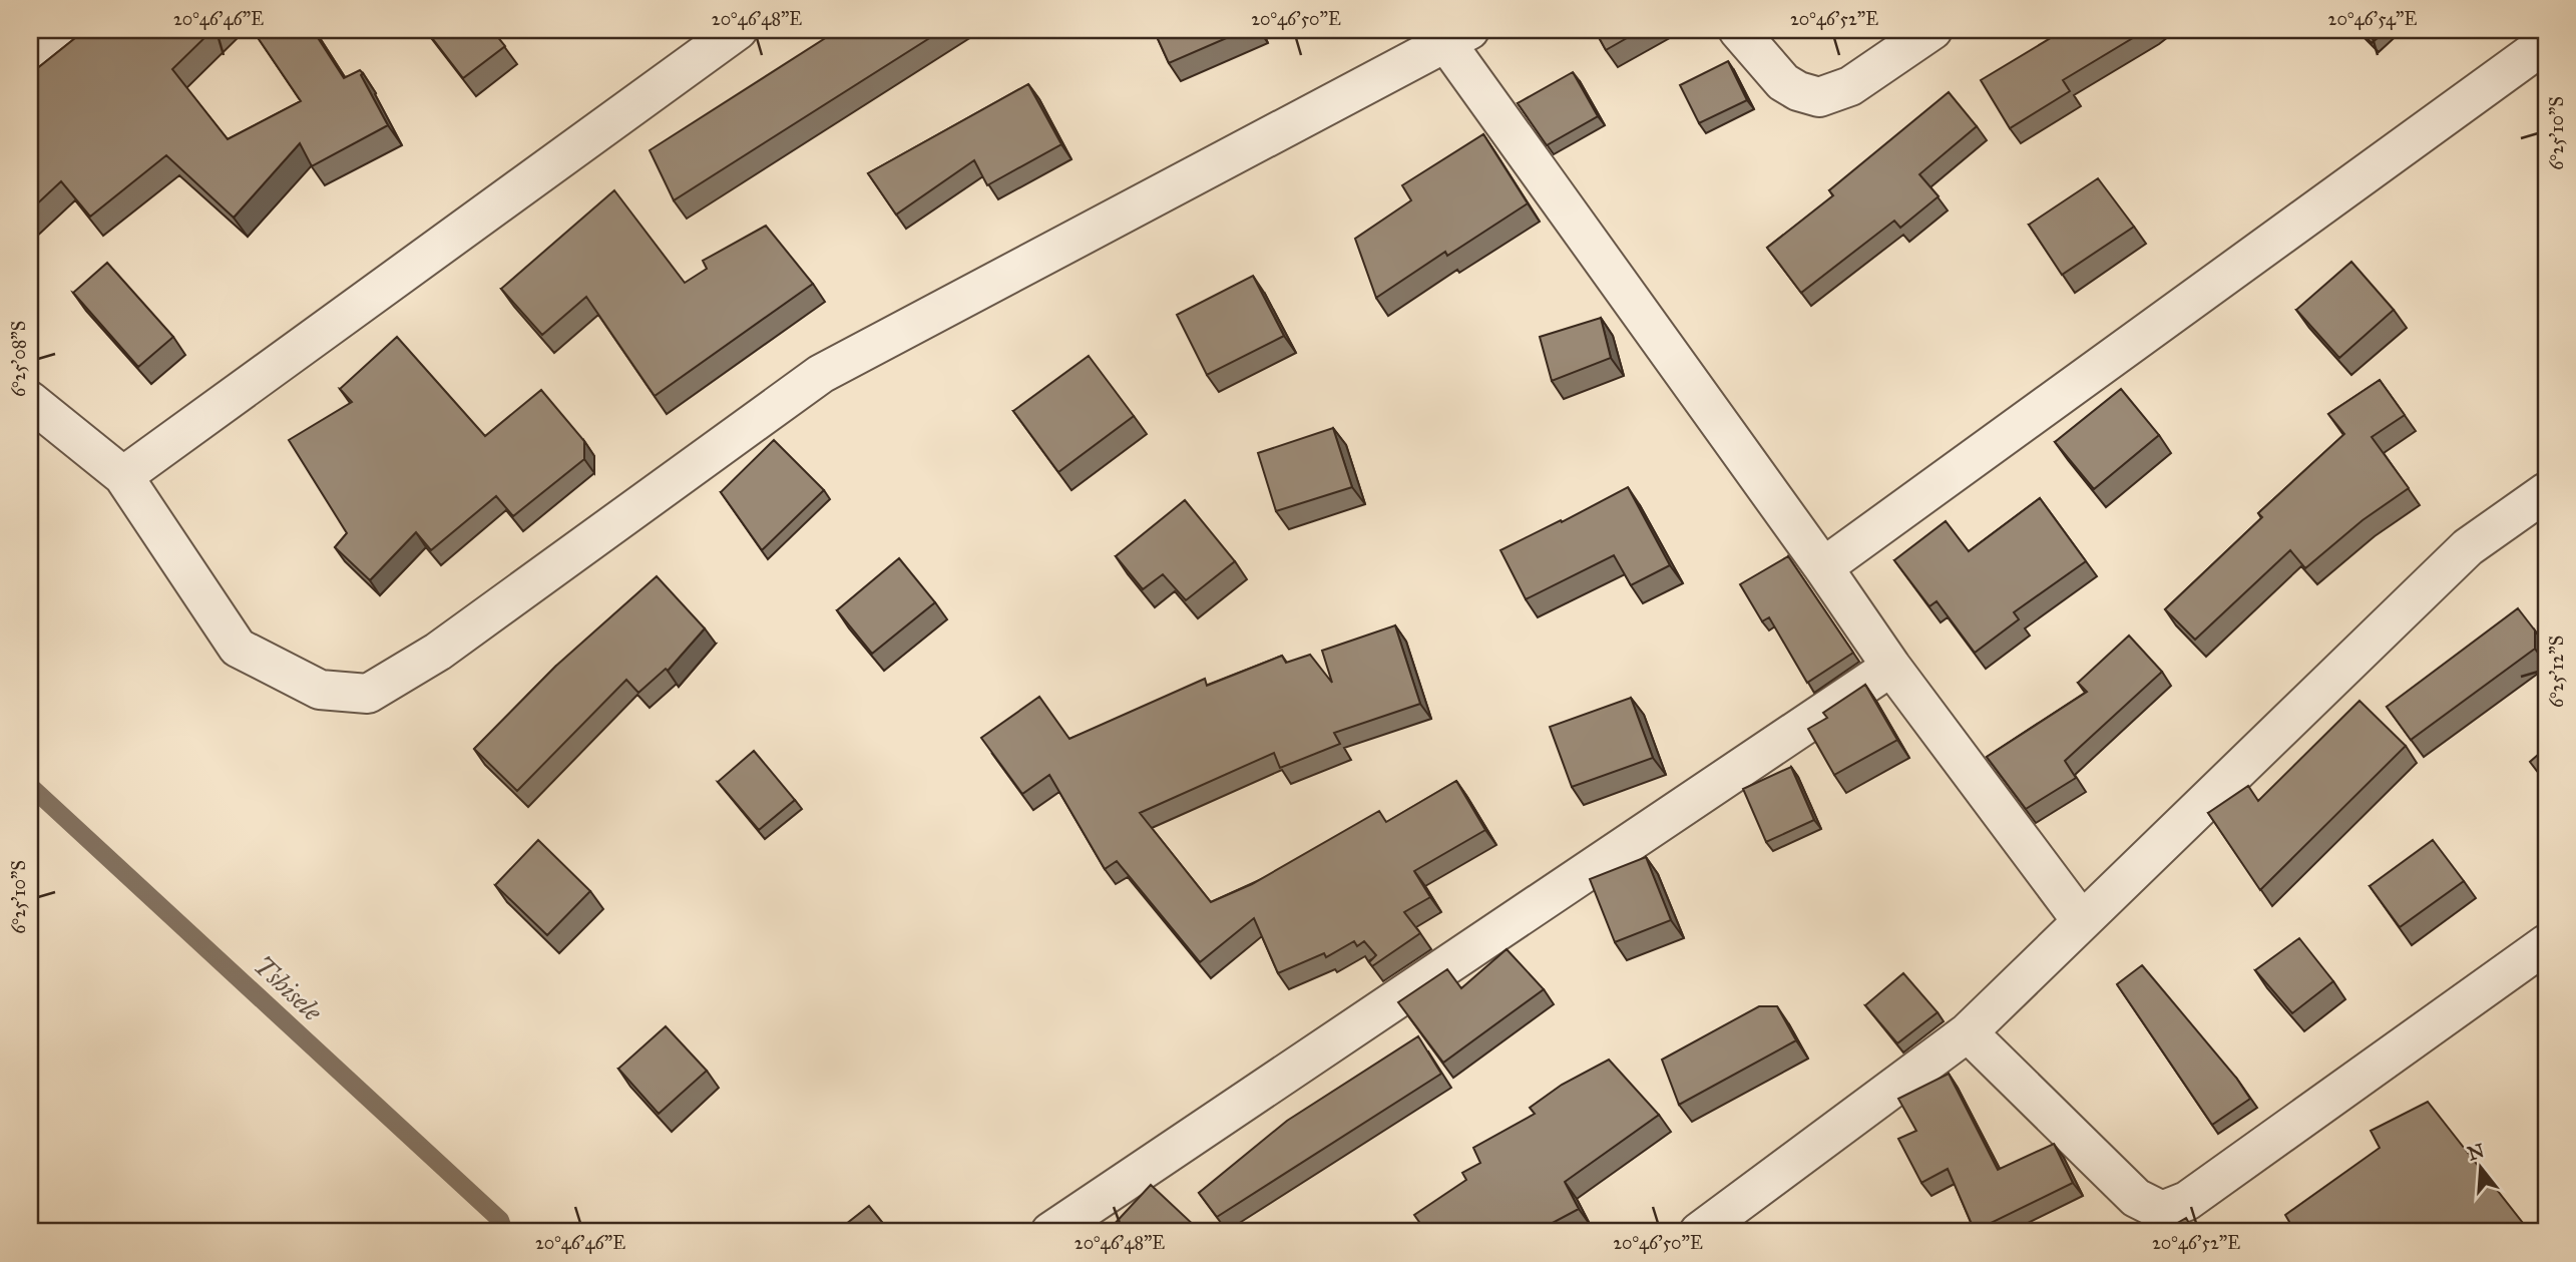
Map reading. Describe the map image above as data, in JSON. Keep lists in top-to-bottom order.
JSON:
{
  "water": ["Tshisele"],
  "north": "top",
  "coordinates": [
    "20°46'46\"E",
    "20°46'48\"E",
    "20°46'50\"E",
    "20°46'52\"E",
    "20°46'54\"E",
    "6°25'10\"S",
    "6°25'08\"S",
    "6°25'12\"S"
  ]
}
